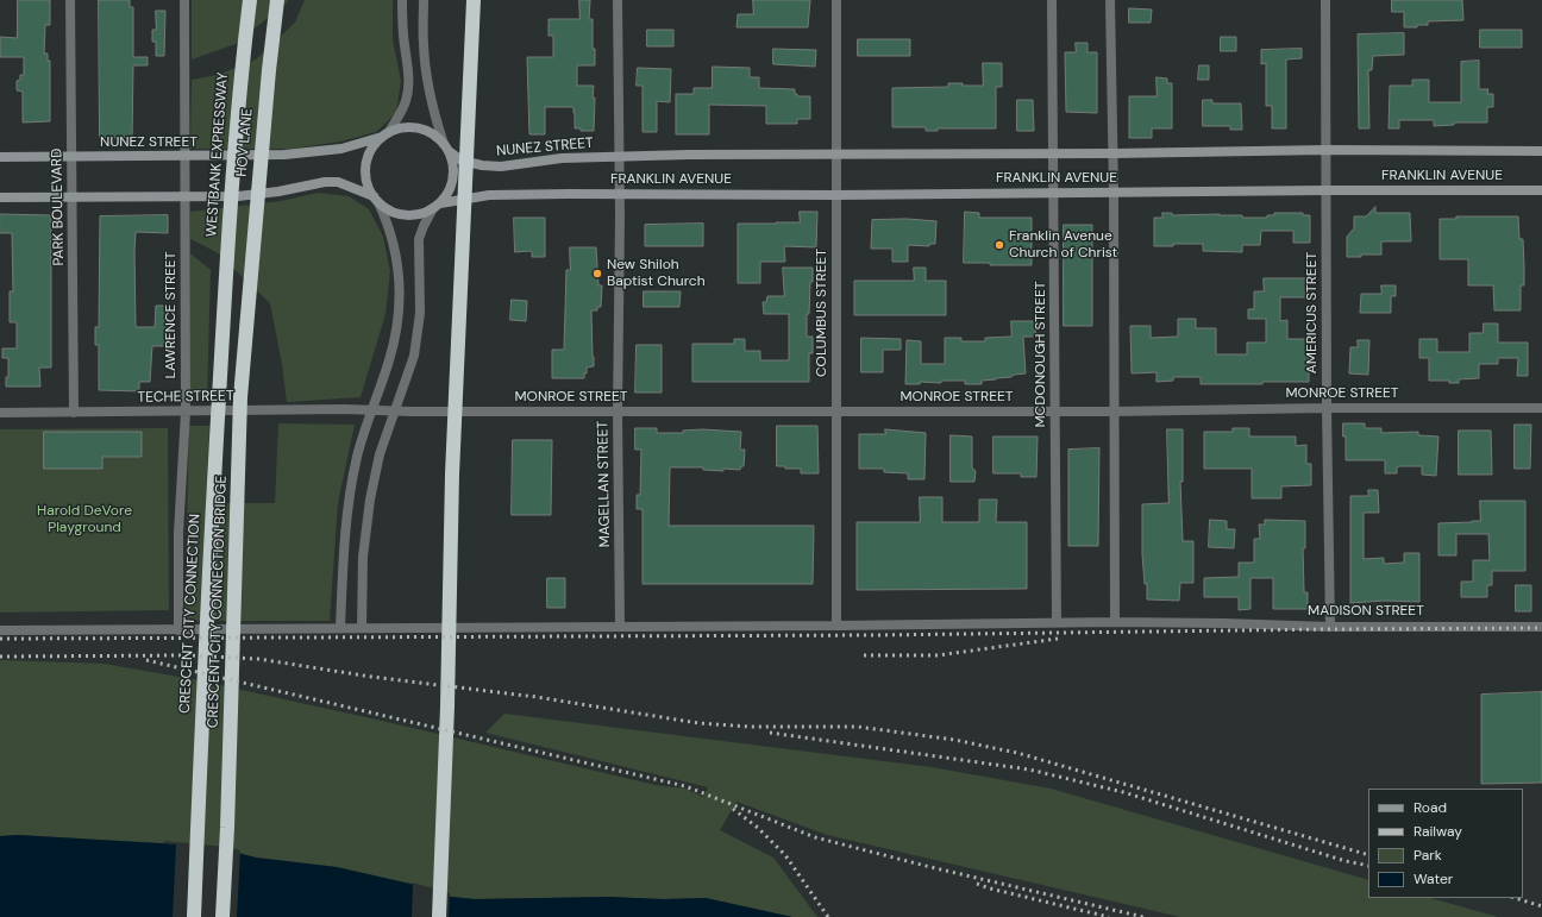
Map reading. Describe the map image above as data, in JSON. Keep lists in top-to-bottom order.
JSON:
{
  "streets": {
    "highway": [
      "HOV LANE",
      "WESTBANK EXPRESSWAY",
      "CRESCENT CITY CONNECTION BRIDGE",
      "CRESCENT CITY CONNECTION"
    ],
    "main road": ["NUNEZ STREET", "FRANKLIN AVENUE"],
    "street": [
      "PARK BOULEVARD",
      "COLUMBUS STREET",
      "AMERICUS STREET",
      "LAWRENCE STREET",
      "MCDONOUGH STREET",
      "MONROE STREET",
      "TECHE STREET",
      "MAGELLAN STREET",
      "MADISON STREET"
    ]
  },
  "crossings": [
    ["NUNEZ STREET", "FRANKLIN AVENUE"],
    ["NUNEZ STREET", "PARK BOULEVARD"],
    ["NUNEZ STREET", "LAWRENCE STREET"],
    ["NUNEZ STREET", "MAGELLAN STREET"],
    ["HOV LANE", "CRESCENT CITY CONNECTION BRIDGE"],
    ["WESTBANK EXPRESSWAY", "CRESCENT CITY CONNECTION"],
    ["FRANKLIN AVENUE", "COLUMBUS STREET"],
    ["FRANKLIN AVENUE", "AMERICUS STREET"],
    ["FRANKLIN AVENUE", "MCDONOUGH STREET"],
    ["FRANKLIN AVENUE", "MAGELLAN STREET"],
    ["PARK BOULEVARD", "TECHE STREET"],
    ["COLUMBUS STREET", "MONROE STREET"],
    ["COLUMBUS STREET", "MADISON STREET"],
    ["AMERICUS STREET", "MONROE STREET"],
    ["AMERICUS STREET", "MADISON STREET"],
    ["LAWRENCE STREET", "TECHE STREET"],
    ["LAWRENCE STREET", "MADISON STREET"],
    ["MCDONOUGH STREET", "MONROE STREET"],
    ["MCDONOUGH STREET", "MADISON STREET"],
    ["MONROE STREET", "TECHE STREET"],
    ["MONROE STREET", "MAGELLAN STREET"],
    ["MAGELLAN STREET", "MADISON STREET"]
  ],
  "parks": ["Harold DeVore Playground"],
  "places": ["Franklin Avenue Church of Christ", "New Shiloh Baptist Church"],
  "legend": [
    "Road",
    "Railway",
    "Park",
    "Water"
  ]
}
